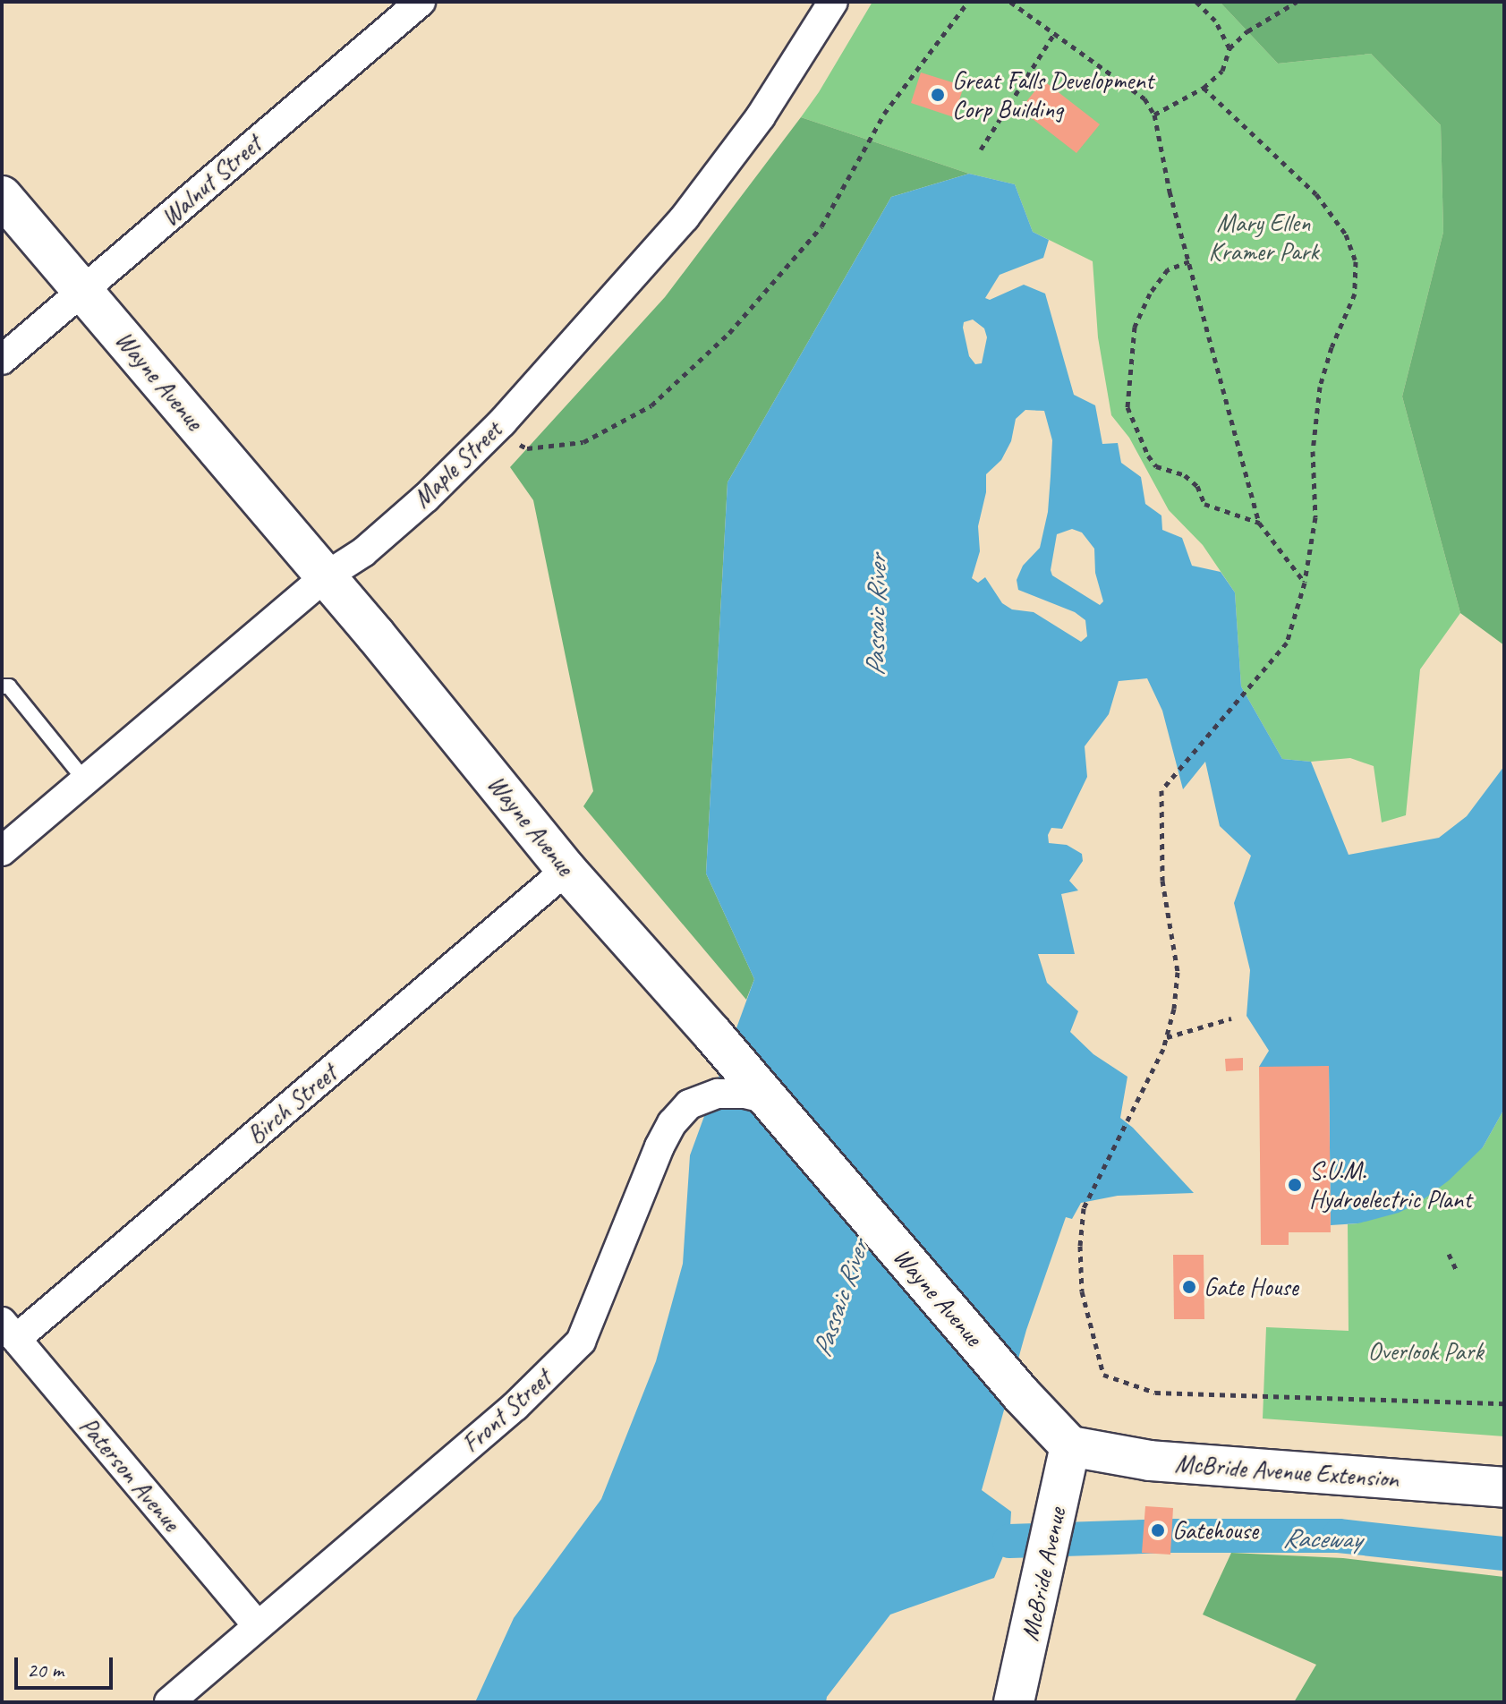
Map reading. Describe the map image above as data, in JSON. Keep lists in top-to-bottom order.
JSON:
{
  "streets": {
    "main road": ["Wayne Avenue", "McBride Avenue Extension", "McBride Avenue"],
    "street": [
      "Walnut Street",
      "Maple Street",
      "Birch Street",
      "Front Street",
      "Paterson Avenue"
    ]
  },
  "crossings": [
    ["Walnut Street", "Wayne Avenue"],
    ["Wayne Avenue", "Maple Street"],
    ["Wayne Avenue", "Birch Street"],
    ["Wayne Avenue", "Front Street"],
    ["Wayne Avenue", "McBride Avenue Extension"],
    ["Wayne Avenue", "McBride Avenue"],
    ["Birch Street", "Paterson Avenue"],
    ["Front Street", "Paterson Avenue"],
    ["McBride Avenue Extension", "McBride Avenue"]
  ],
  "water": ["Passaic River", "Raceway"],
  "parks": ["Mary Ellen Kramer Park", "Overlook Park"],
  "places": [
    "Great Falls Development Corp Building",
    "S.U.M. Hydroelectric Plant",
    "Gate House",
    "Gatehouse"
  ],
  "scale_bar": "20 m"
}
